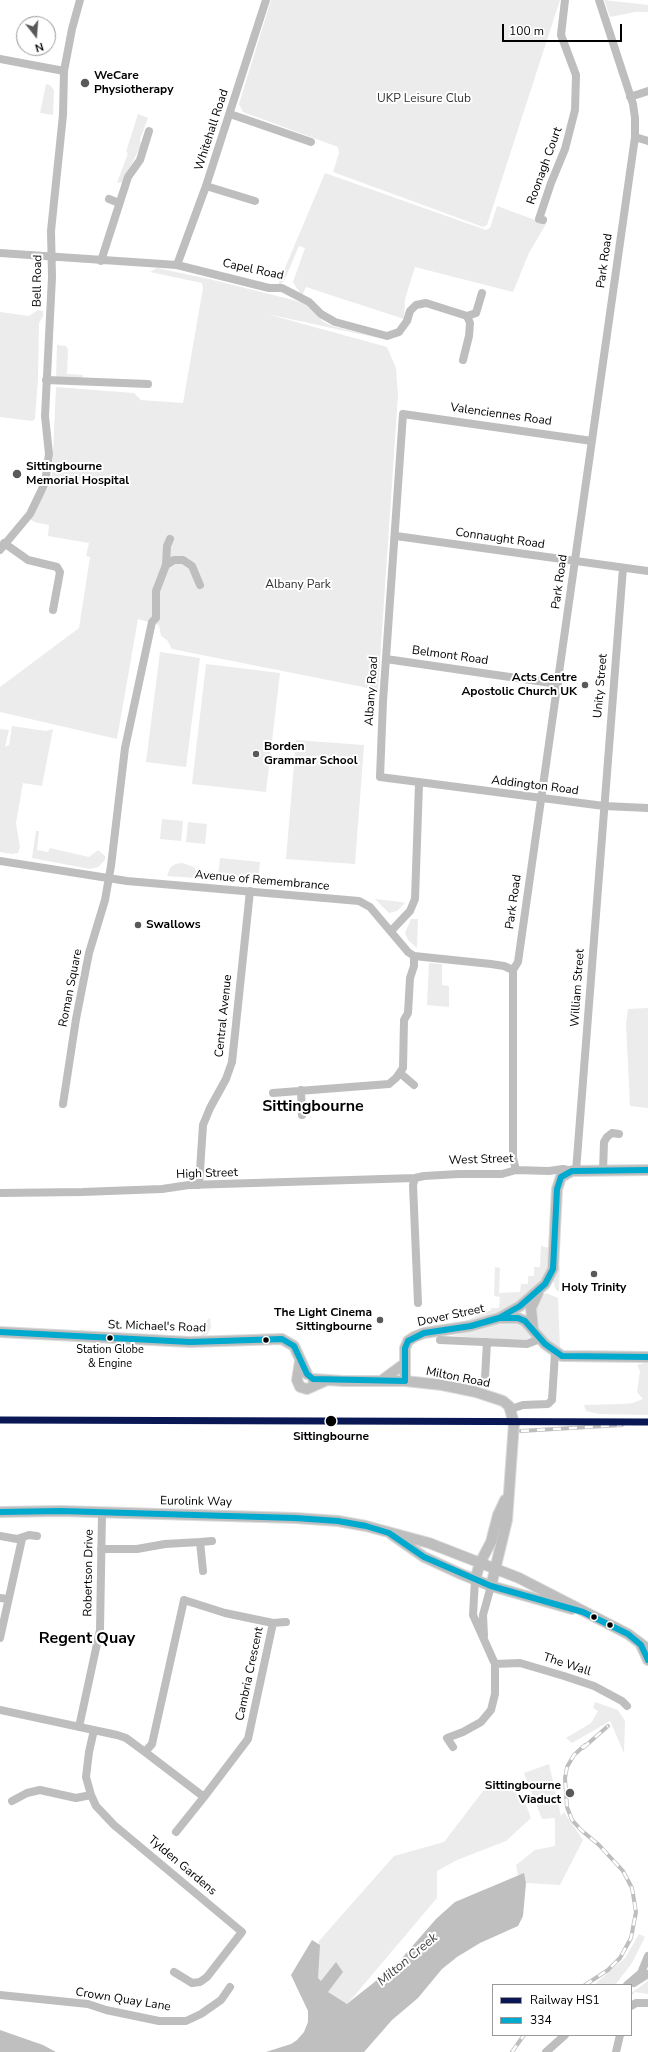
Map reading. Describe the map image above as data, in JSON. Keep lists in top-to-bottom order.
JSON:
{
  "streets": {
    "main road": [
      "West Street",
      "Dover Street",
      "St. Michael's Road",
      "Milton Road",
      "Eurolink Way"
    ],
    "street": [
      "Whitehall Road",
      "Roonagh Court",
      "Park Road",
      "Capel Road",
      "Bell Road",
      "Valenciennes Road",
      "Connaught Road",
      "Belmont Road",
      "Unity Street",
      "Albany Road",
      "Addington Road",
      "Avenue of Remembrance",
      "Roman Square",
      "William Street",
      "Central Avenue",
      "High Street",
      "Robertson Drive",
      "The Wall",
      "Cambria Crescent",
      "Tylden Gardens",
      "Crown Quay Lane"
    ]
  },
  "crossings": [
    ["Whitehall Road", "Capel Road"],
    ["Park Road", "Valenciennes Road"],
    ["Park Road", "Connaught Road"],
    ["Park Road", "Belmont Road"],
    ["Park Road", "Addington Road"],
    ["Park Road", "West Street"],
    ["Capel Road", "Bell Road"],
    ["Valenciennes Road", "Albany Road"],
    ["Connaught Road", "Unity Street"],
    ["Connaught Road", "Albany Road"],
    ["Belmont Road", "Albany Road"],
    ["Unity Street", "Addington Road"],
    ["Unity Street", "William Street"],
    ["Albany Road", "Addington Road"],
    ["Addington Road", "William Street"],
    ["Avenue of Remembrance", "Roman Square"],
    ["Avenue of Remembrance", "Central Avenue"],
    ["William Street", "West Street"],
    ["Central Avenue", "High Street"],
    ["West Street", "High Street"],
    ["Dover Street", "St. Michael's Road"],
    ["Dover Street", "Milton Road"],
    ["St. Michael's Road", "Milton Road"],
    ["Eurolink Way", "Robertson Drive"]
  ],
  "districts": ["Sittingbourne", "Regent Quay"],
  "water": ["Milton Creek"],
  "parks": ["UKP Leisure Club", "Albany Park"],
  "places": [
    "WeCare Physiotherapy",
    "Sittingbourne Memorial Hospital",
    "Acts Centre Apostolic Church UK",
    "Borden Grammar School",
    "Swallows",
    "Holy Trinity",
    "The Light Cinema Sittingbourne",
    "Station Globe & Engine",
    "Sittingbourne",
    "Sittingbourne Viaduct"
  ],
  "lines": ["transit line 334", "rail line HS1"],
  "legend": ["Railway HS1", "334"],
  "scale_bar": "100 m",
  "north": "bottom"
}
